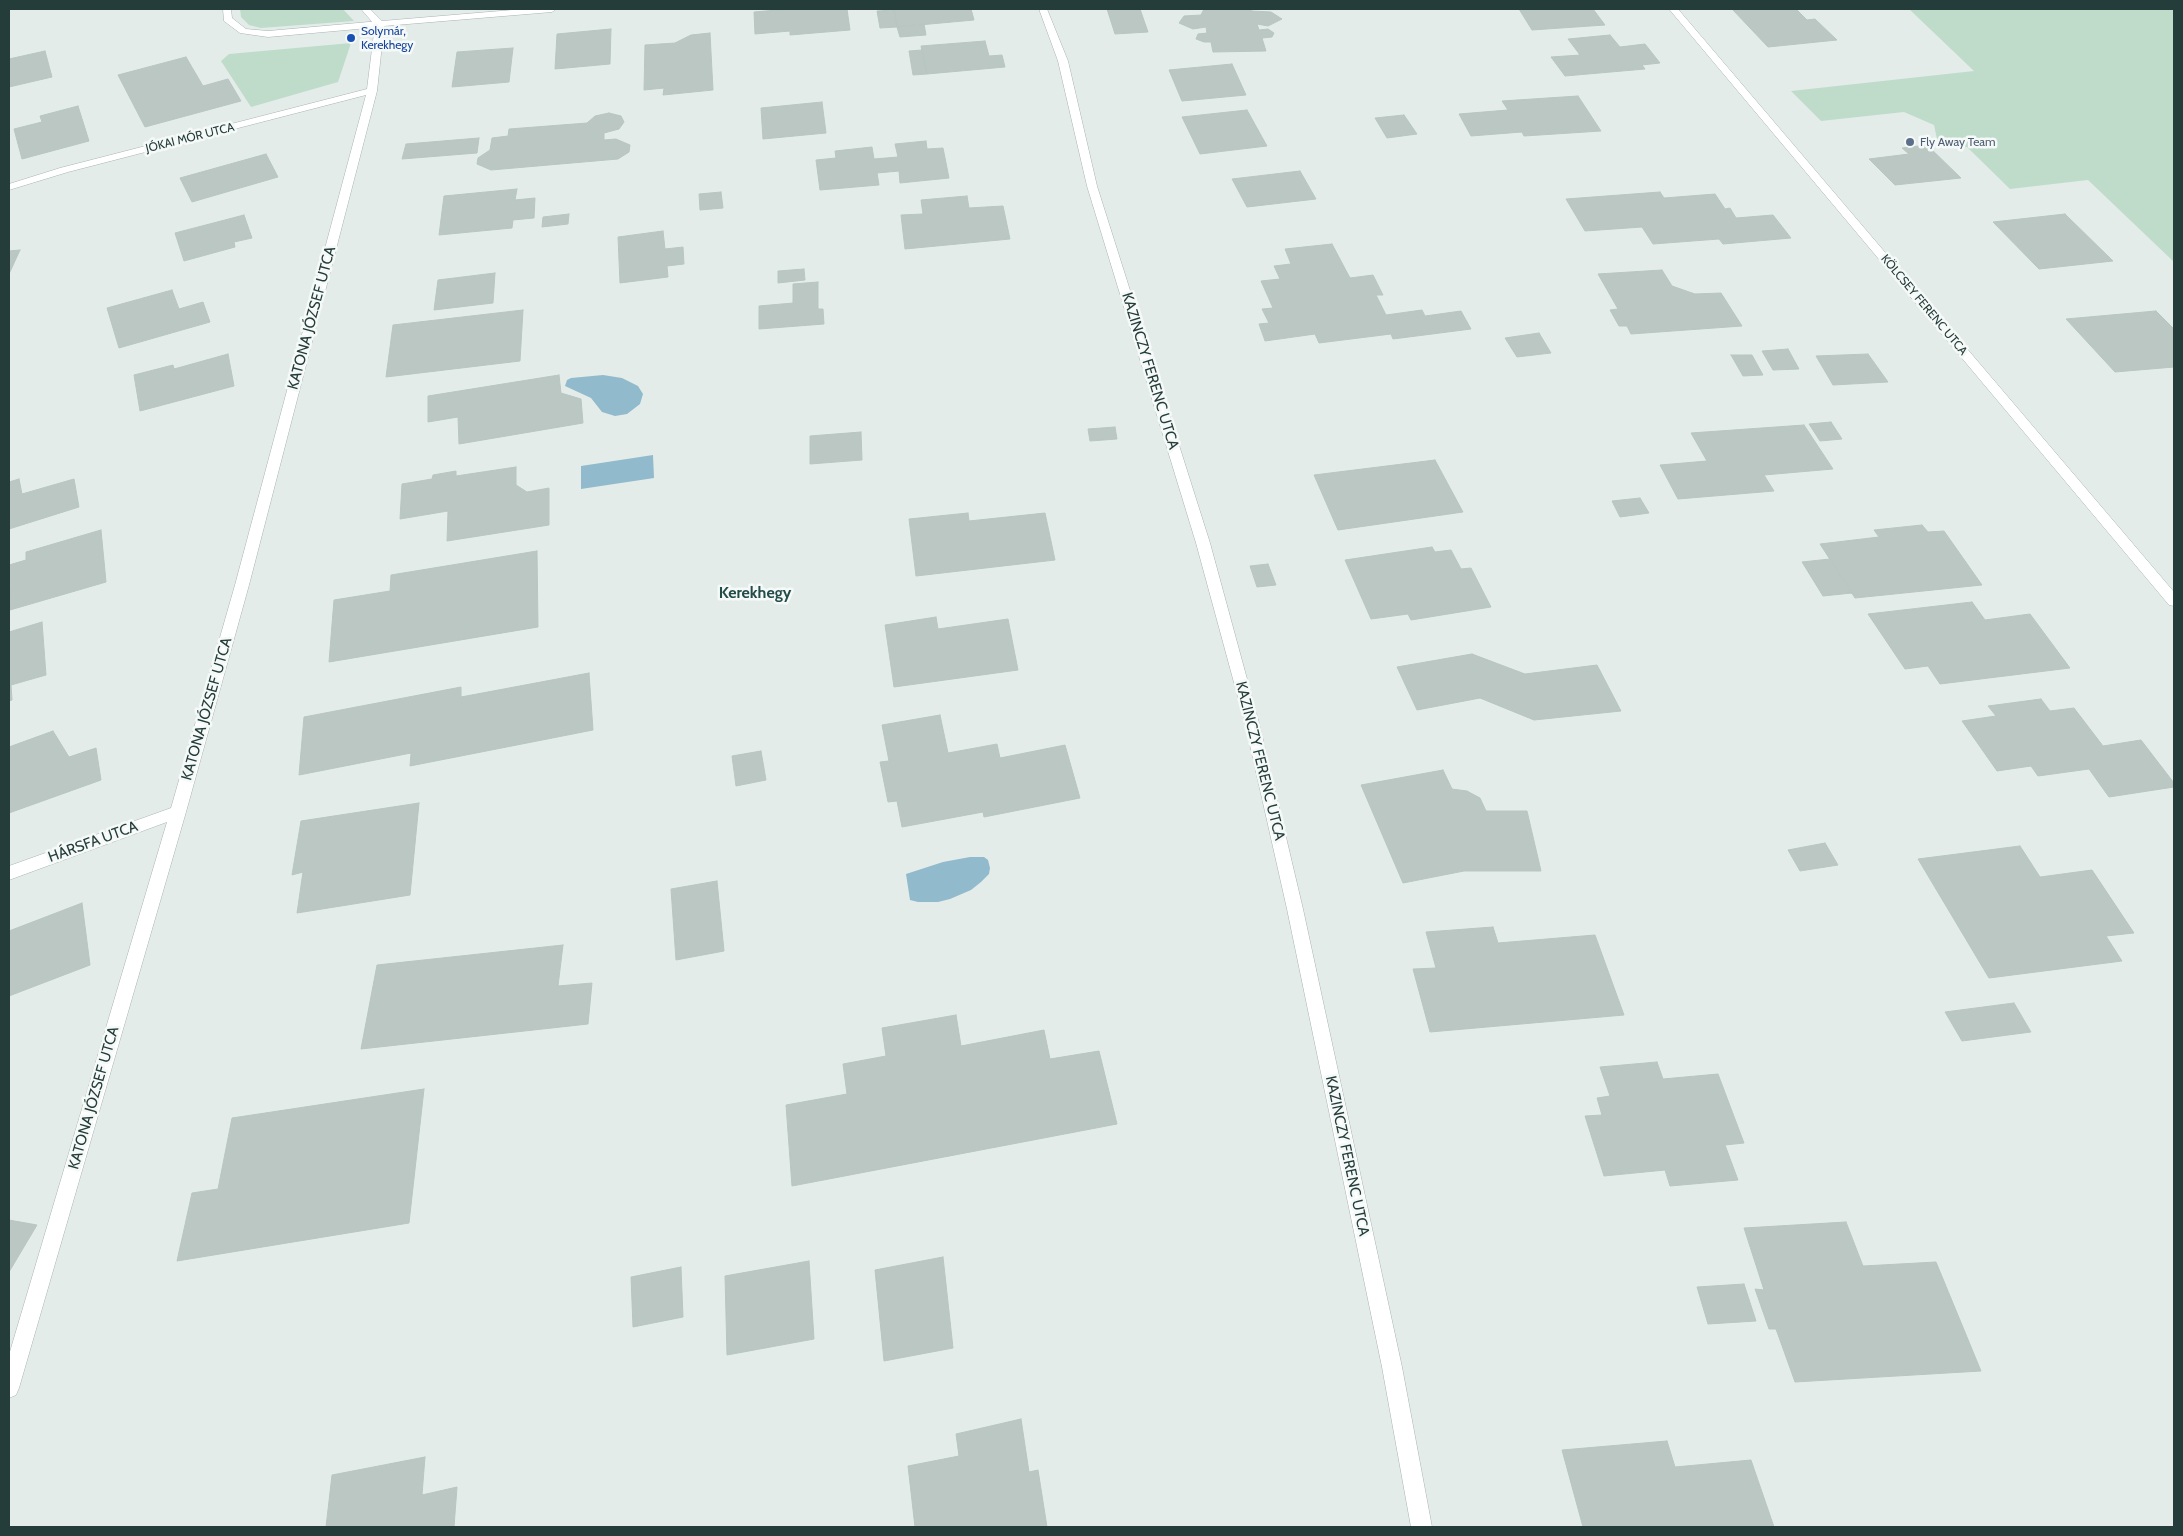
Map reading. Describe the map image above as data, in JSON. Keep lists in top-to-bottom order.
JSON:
{
  "streets": {
    "street": [
      "JÓKAI MÓR UTCA",
      "KÖLCSEY FERENC UTCA",
      "KATONA JÓZSEF UTCA",
      "KAZINCZY FERENC UTCA",
      "HÁRSFA UTCA"
    ]
  },
  "crossings": [
    ["JÓKAI MÓR UTCA", "KATONA JÓZSEF UTCA"],
    ["KATONA JÓZSEF UTCA", "HÁRSFA UTCA"]
  ],
  "districts": ["Kerekhegy"],
  "places": ["Solymár, Kerekhegy", "Fly Away Team"]
}
